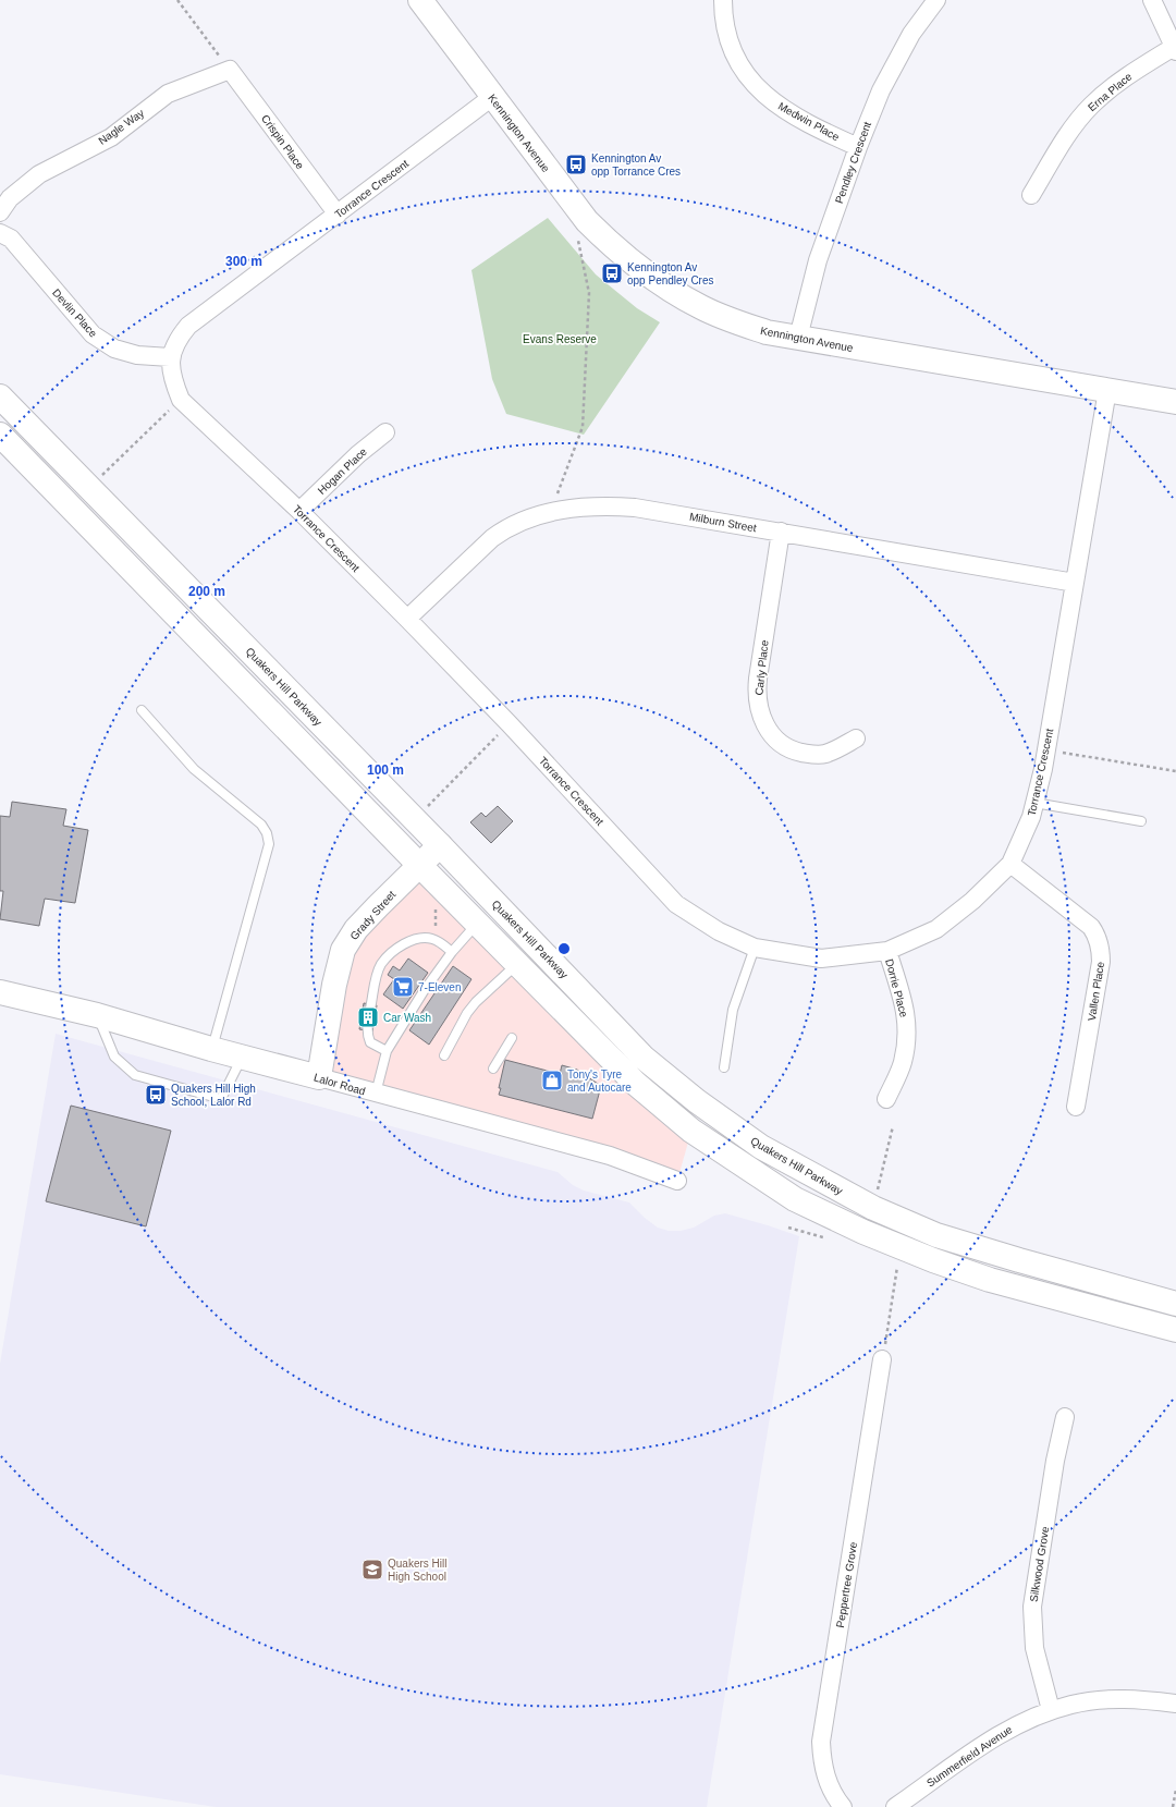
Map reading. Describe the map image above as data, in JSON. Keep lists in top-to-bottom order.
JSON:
{
  "streets": {
    "main road": [
      "Kennington Avenue",
      "Quakers Hill Parkway",
      "Grady Street",
      "Lalor Road"
    ],
    "street": [
      "Erna Place",
      "Medwin Place",
      "Nagle Way",
      "Crispin Place",
      "Pendley Crescent",
      "Torrance Crescent",
      "Devlin Place",
      "Hogan Place",
      "Milburn Street",
      "Carly Place",
      "Dorrie Place",
      "Vallen Place",
      "Silkwood Grove",
      "Peppertree Grove",
      "Summerfield Avenue"
    ]
  },
  "crossings": [
    ["Medwin Place", "Pendley Crescent"],
    ["Nagle Way", "Crispin Place"],
    ["Kennington Avenue", "Pendley Crescent"],
    ["Kennington Avenue", "Torrance Crescent"],
    ["Crispin Place", "Torrance Crescent"],
    ["Torrance Crescent", "Devlin Place"],
    ["Torrance Crescent", "Hogan Place"],
    ["Torrance Crescent", "Milburn Street"],
    ["Torrance Crescent", "Dorrie Place"],
    ["Torrance Crescent", "Vallen Place"],
    ["Milburn Street", "Carly Place"],
    ["Quakers Hill Parkway", "Grady Street"],
    ["Grady Street", "Lalor Road"],
    ["Silkwood Grove", "Summerfield Avenue"]
  ],
  "parks": ["Evans Reserve"],
  "places": {
    "bus stop": ["Kennington Av opp Torrance Cres", "Kennington Av opp Pendley Cres", "Quakers Hill High School, Lalor Rd"],
    "supermarket": ["7-Eleven"],
    "building": ["Car Wash"],
    "shop": ["Tony's Tyre and Autocare"],
    "school or university": ["Quakers Hill High School"]
  },
  "rings": ["300 m", "200 m", "100 m"]
}
